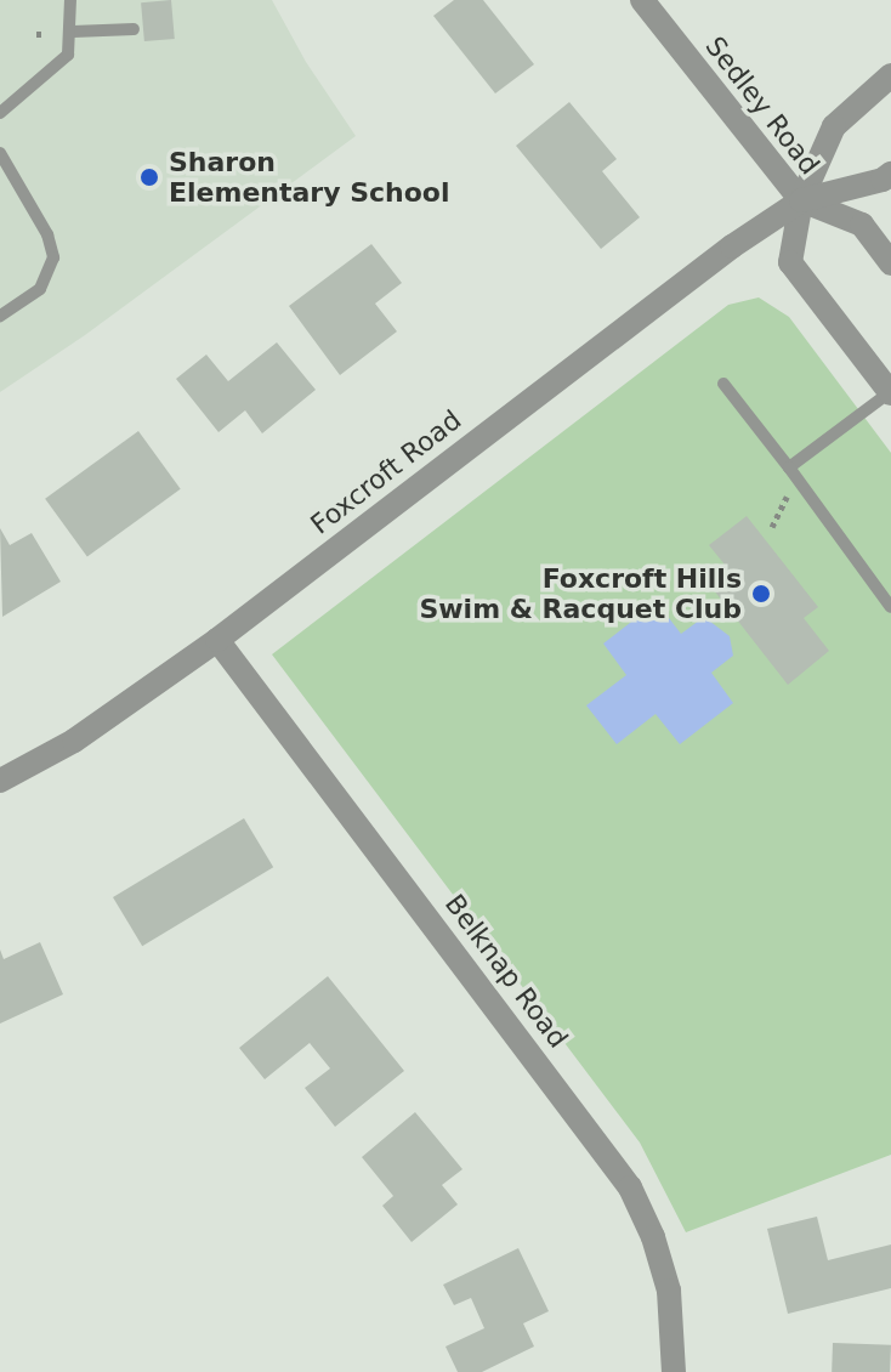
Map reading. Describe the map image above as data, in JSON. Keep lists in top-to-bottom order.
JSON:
{
  "streets": {
    "street": ["Sedley Road", "Foxcroft Road", "Belknap Road"]
  },
  "crossings": [
    ["Sedley Road", "Foxcroft Road"],
    ["Foxcroft Road", "Belknap Road"]
  ],
  "places": ["Sharon Elementary School", "Foxcroft Hills Swim & Racquet Club"]
}
